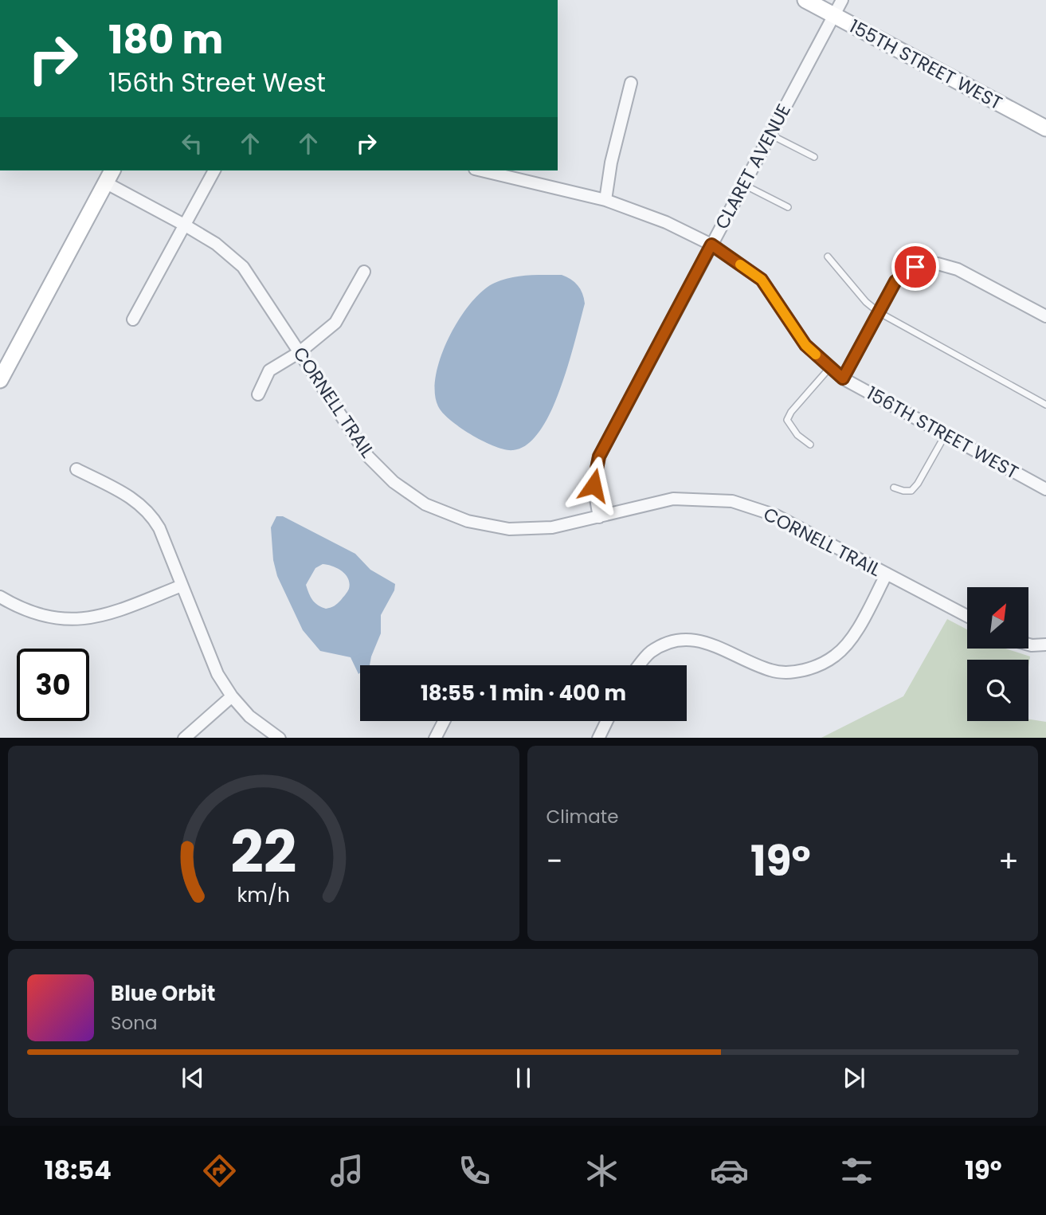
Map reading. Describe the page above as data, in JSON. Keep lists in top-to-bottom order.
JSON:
{
  "streets": {
    "street": [
      "155TH STREET WEST",
      "CLARET AVENUE",
      "CORNELL TRAIL",
      "156TH STREET WEST"
    ]
  },
  "crossings": [
    ["155TH STREET WEST", "CLARET AVENUE"],
    ["CLARET AVENUE", "CORNELL TRAIL"],
    ["CLARET AVENUE", "156TH STREET WEST"]
  ],
  "north": "top right",
  "page": {
    "turn": ["180 m", "156th Street West"],
    "limit": "30",
    "trip": "18:55 · 1 min · 400 m",
    "tile": "Climate",
    "heat": ["−", "19°", "+"],
    "song": ["Blue Orbit", "Sona"],
    "tabs": ["18:54", "19°"],
    "gauge": ["22", "km/h"]
  }
}
